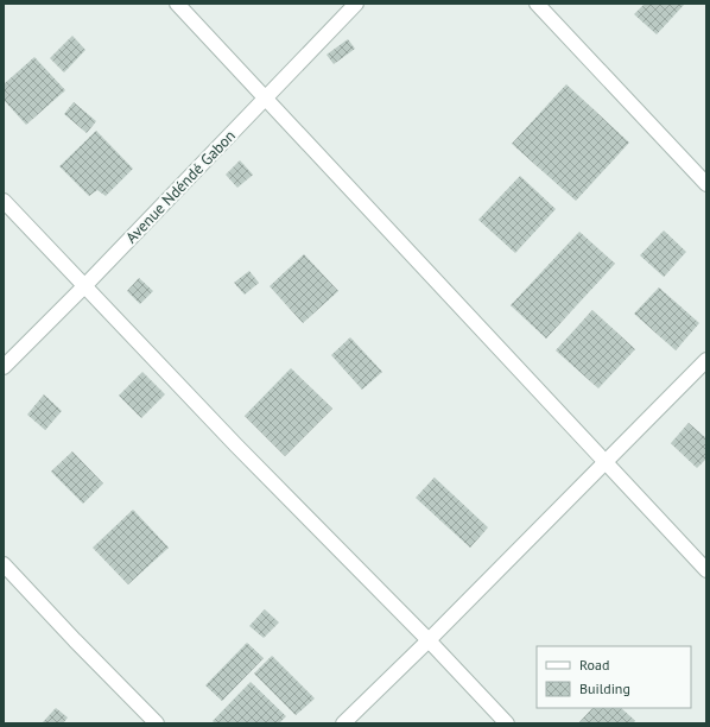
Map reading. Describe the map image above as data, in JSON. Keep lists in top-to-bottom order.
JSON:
{
  "streets": {
    "street": ["Avenue Ndéndé Gabon"]
  },
  "legend": ["Road", "Building"]
}
